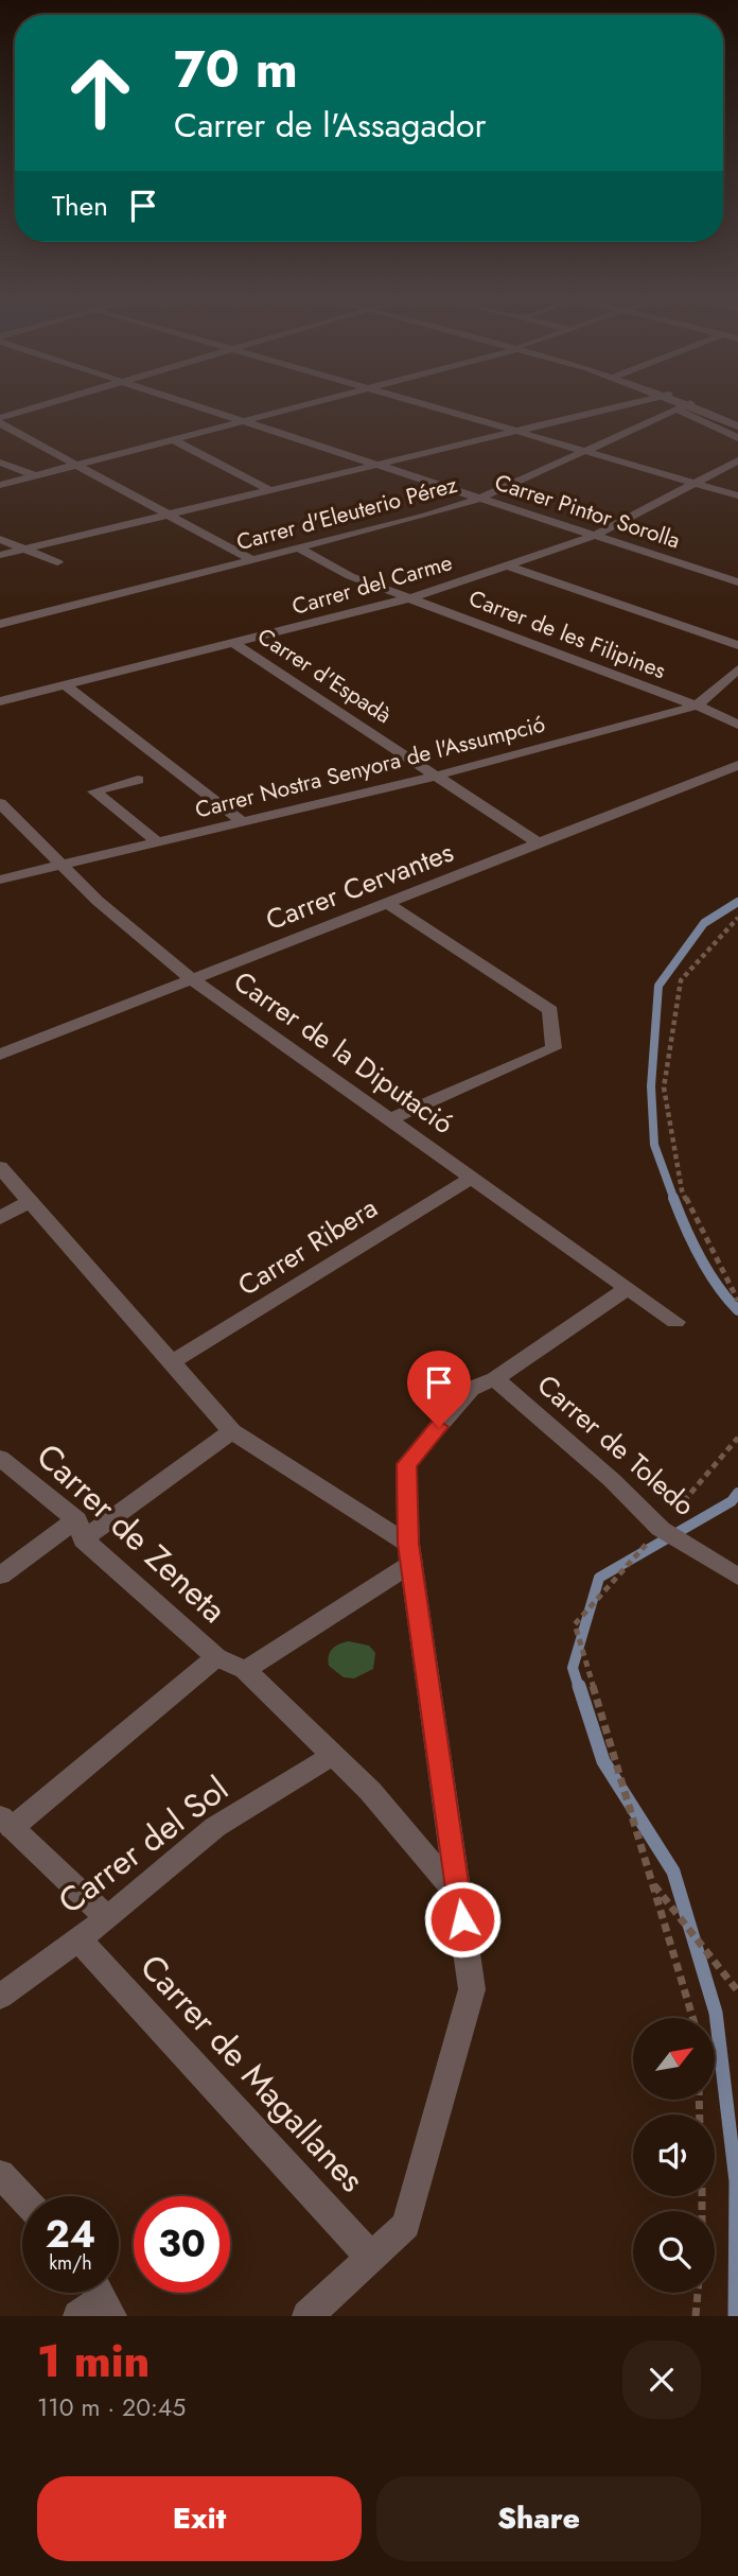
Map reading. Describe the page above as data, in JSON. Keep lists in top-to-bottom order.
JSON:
{
  "streets": {
    "street": [
      "Carrer Pintor Sorolla",
      "Carrer d'Eleuterio Pérez",
      "Carrer del Carme",
      "Carrer de les Filipines",
      "Carrer d'Espadà",
      "Carrer Nostra Senyora de l'Assumpció",
      "Carrer Cervantes",
      "Carrer de la Diputació",
      "Carrer Ribera",
      "Carrer de Toledo",
      "Carrer de Zeneta",
      "Carrer del Sol",
      "Carrer de Magallanes"
    ]
  },
  "crossings": [
    ["Carrer Pintor Sorolla", "Carrer d'Eleuterio Pérez"],
    ["Carrer Pintor Sorolla", "Carrer del Carme"],
    ["Carrer d'Eleuterio Pérez", "Carrer de les Filipines"],
    ["Carrer del Carme", "Carrer de les Filipines"],
    ["Carrer del Carme", "Carrer d'Espadà"],
    ["Carrer de les Filipines", "Carrer Nostra Senyora de l'Assumpció"],
    ["Carrer d'Espadà", "Carrer Nostra Senyora de l'Assumpció"],
    ["Carrer d'Espadà", "Carrer Cervantes"],
    ["Carrer Nostra Senyora de l'Assumpció", "Carrer de la Diputació"],
    ["Carrer Cervantes", "Carrer de la Diputació"],
    ["Carrer de la Diputació", "Carrer Ribera"],
    ["Carrer de Zeneta", "Carrer del Sol"],
    ["Carrer del Sol", "Carrer de Magallanes"]
  ],
  "north": "top right",
  "page": {
    "turn": ["70 m", "Carrer de l'Assagador"],
    "then": "Then",
    "speed": "24 km/h",
    "limit": "30",
    "heading": ["1 min", "110 m · 20:45"],
    "buttons": ["Exit", "Share"]
  }
}
